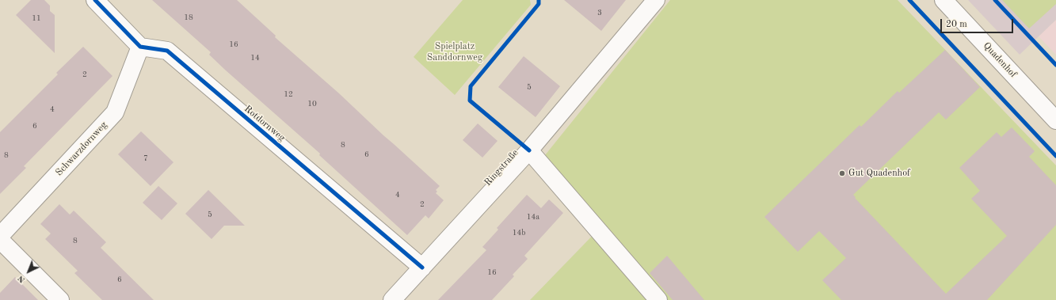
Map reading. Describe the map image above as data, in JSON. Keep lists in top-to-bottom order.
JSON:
{
  "streets": {
    "street": [
      "Quadenhof",
      "Rotdornweg",
      "Schwarzdornweg",
      "Ringstraße"
    ]
  },
  "crossings": [
    ["Rotdornweg", "Schwarzdornweg"],
    ["Rotdornweg", "Ringstraße"]
  ],
  "parks": ["Spielplatz Sanddornweg"],
  "places": ["Gut Quadenhof"],
  "house_numbers": [
    "3",
    "18",
    "11",
    "16",
    "14",
    "2",
    "5",
    "12",
    "10",
    "4",
    "6",
    "8",
    "6",
    "8",
    "7",
    "4",
    "2",
    "5",
    "14a",
    "14b",
    "8",
    "16",
    "6"
  ],
  "scale_bar": "20 m",
  "north": "bottom left"
}
